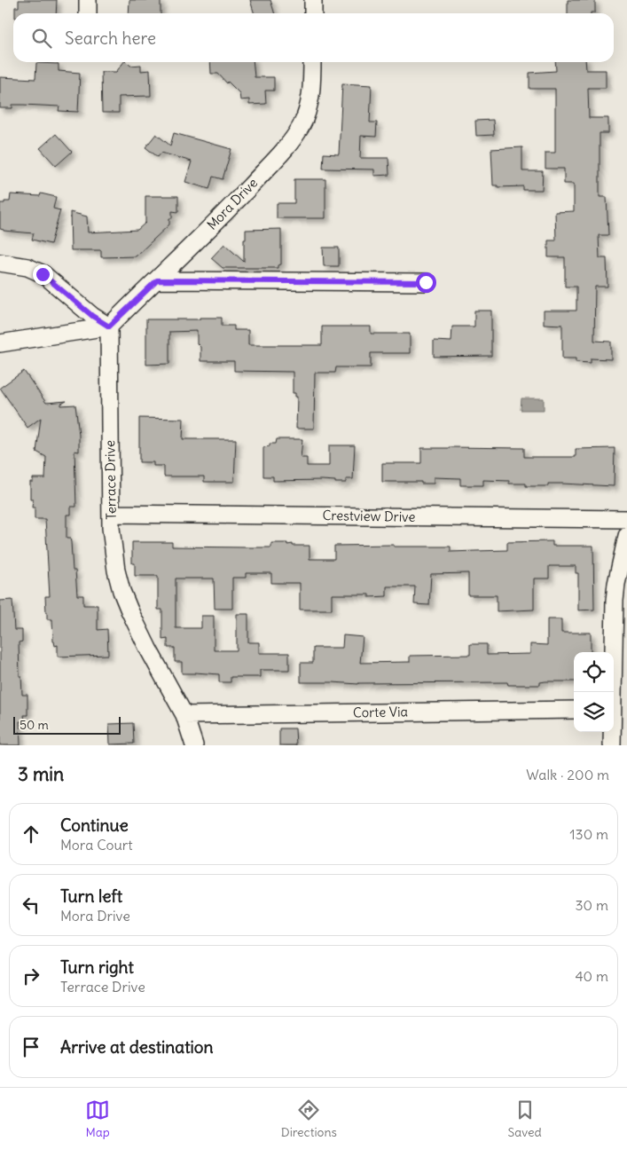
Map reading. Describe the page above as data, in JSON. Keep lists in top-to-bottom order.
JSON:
{
  "streets": {
    "street": [
      "Mora Drive",
      "Terrace Drive",
      "Crestview Drive",
      "Corte Via"
    ]
  },
  "crossings": [
    ["Mora Drive", "Terrace Drive"],
    ["Terrace Drive", "Crestview Drive"],
    ["Terrace Drive", "Corte Via"]
  ],
  "scale_bar": "50 m",
  "page": {
    "search": "Search here",
    "scale": "50 m",
    "heading": ["3 min", "Walk · 200 m"],
    "list": [
      ["Continue", "Mora Court", "130 m"],
      ["Turn left", "Mora Drive", "30 m"],
      ["Turn right", "Terrace Drive", "40 m"],
      "Arrive at destination"
    ],
    "nav": ["Map", "Directions", "Saved"]
  }
}
